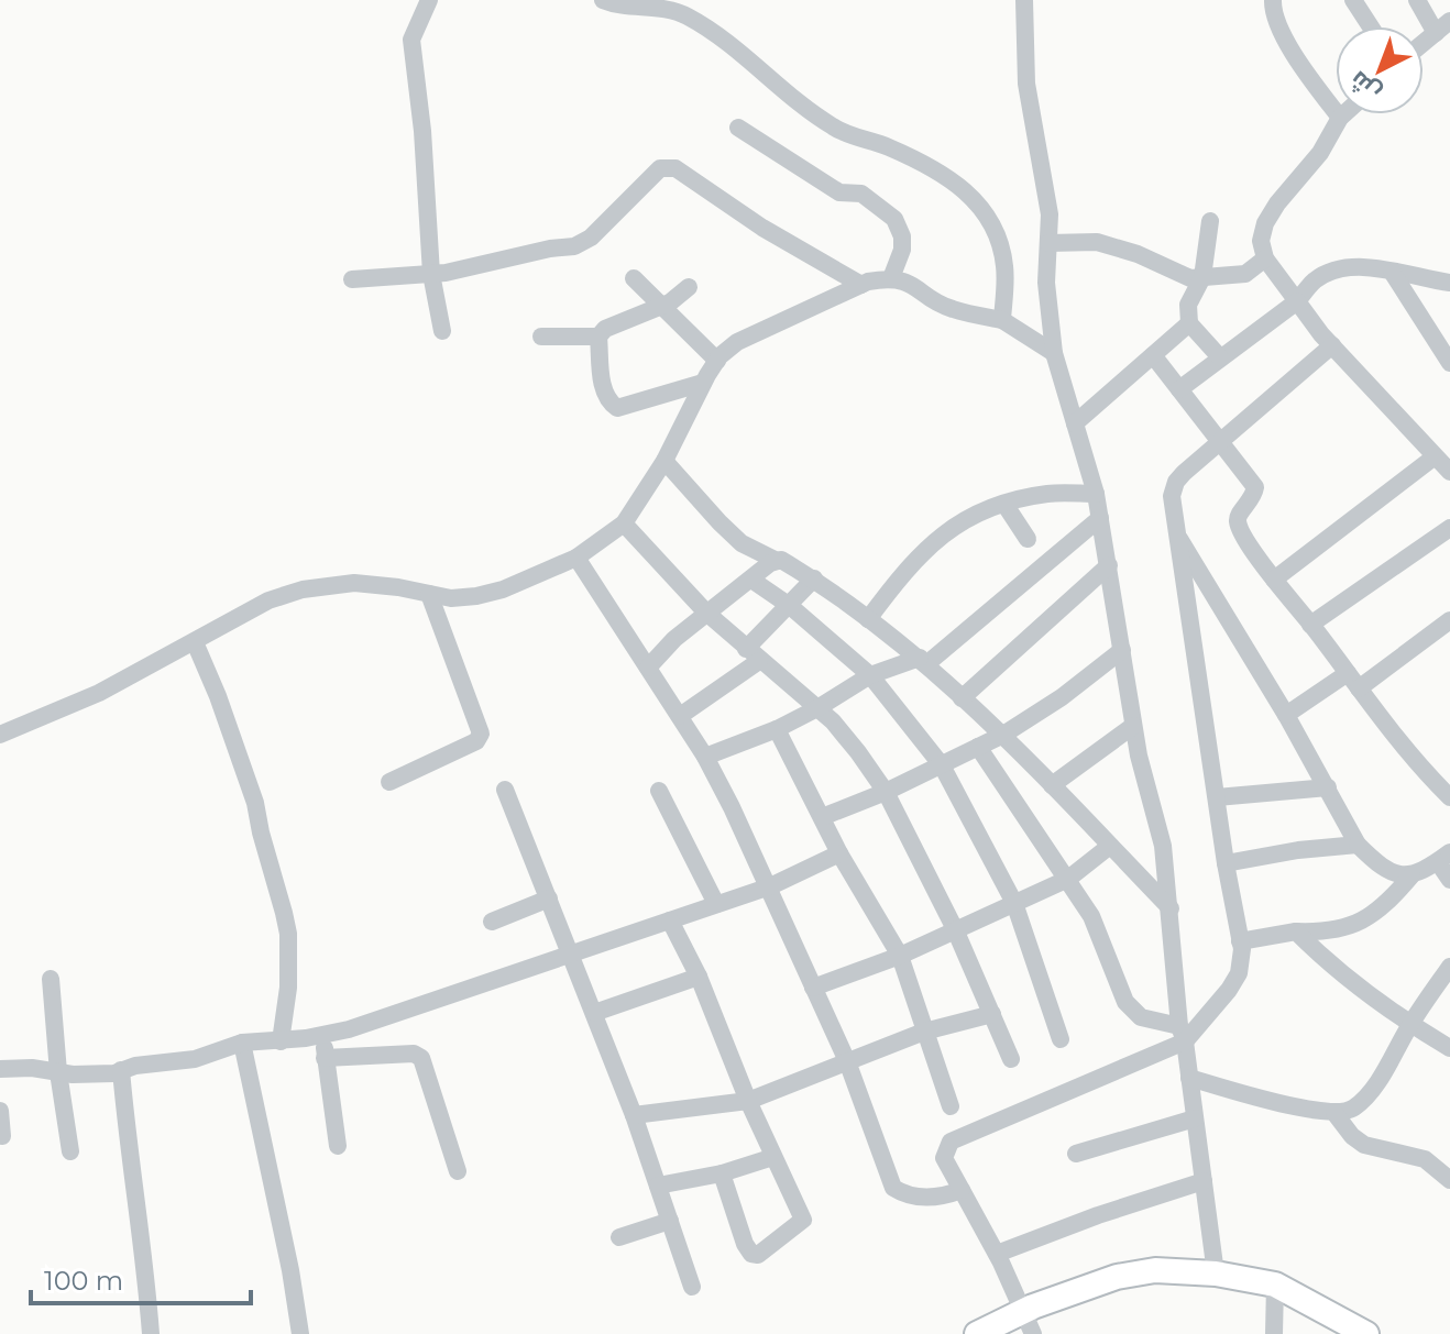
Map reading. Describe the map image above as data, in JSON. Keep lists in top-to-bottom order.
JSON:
{
  "scale_bar": "100 m",
  "north": "bottom left"
}
